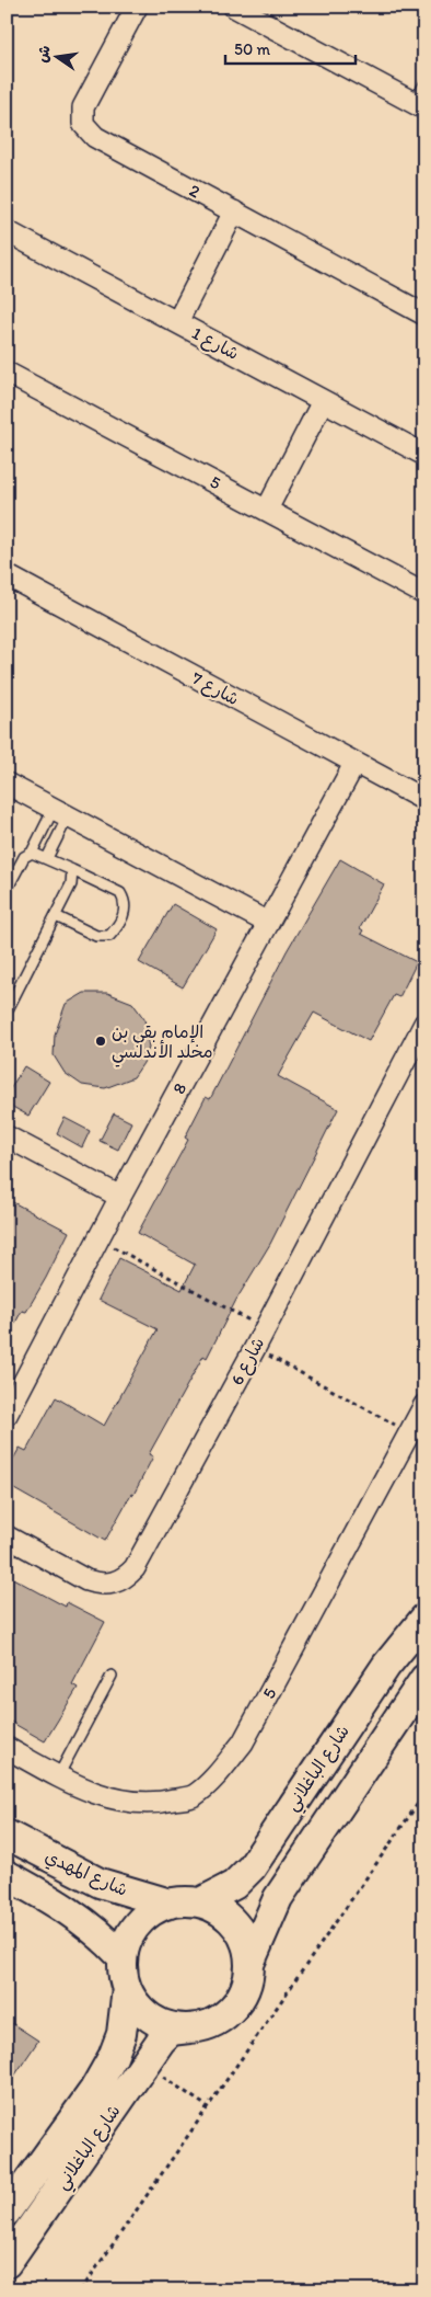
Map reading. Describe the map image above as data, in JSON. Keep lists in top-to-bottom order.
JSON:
{
  "streets": {
    "main road": ["شارع الباغلاني", "شارع المهدي"],
    "street": [
      "2",
      "شارع 1",
      "5",
      "شارع 7",
      "8",
      "شارع 6"
    ]
  },
  "crossings": [
    ["شارع 7", "8"],
    ["شارع الباغلاني", "شارع المهدي"]
  ],
  "places": ["الإمام بقي بن مخلد الأندلسي"],
  "scale_bar": "50 m",
  "north": "left"
}
